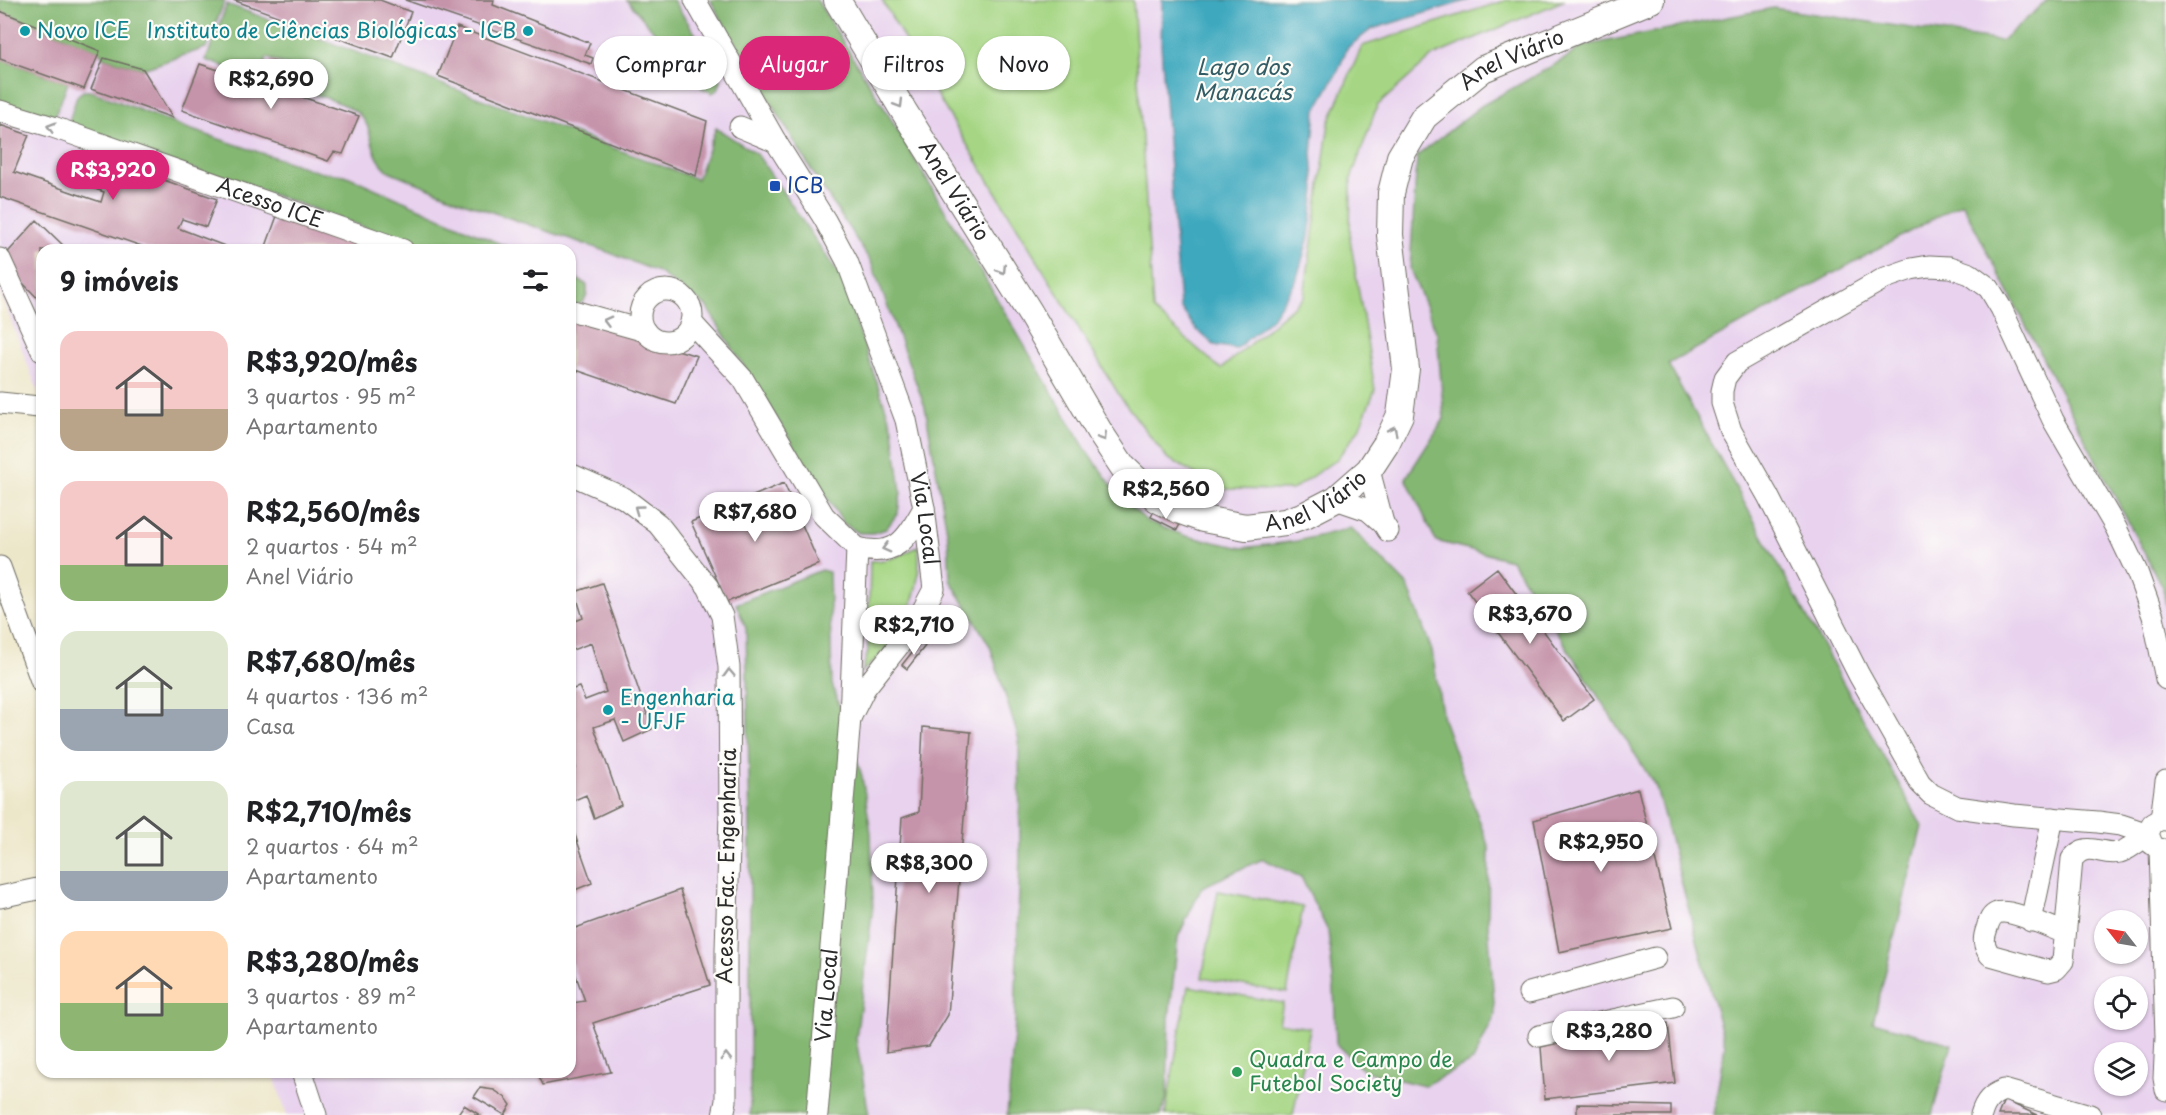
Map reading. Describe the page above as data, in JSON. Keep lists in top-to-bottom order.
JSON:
{
  "streets": {
    "main road": ["Anel Viário"],
    "street": ["Acesso ICE", "Via Local", "Acesso Fac. Engenharia"]
  },
  "one_way": ["Acesso ICE"],
  "water": ["Lago dos Manacás"],
  "places": {
    "other": [
      "Novo ICE",
      "Instituto de Ciências Biológicas - ICB",
      "Engenharia - UFJF",
      "Quadra e Campo de Futebol Society"
    ],
    "transit": ["ICB"]
  },
  "north": "top left",
  "page": {
    "chip": [
      "Comprar",
      "Alugar",
      "Filtros",
      "Novo"
    ],
    "price": [
      "R$2,690",
      "R$3,920",
      "R$2,560",
      "R$7,680",
      "R$3,670",
      "R$2,710",
      "R$2,950",
      "R$8,300",
      "R$3,280"
    ],
    "heading": "9 imóveis",
    "list": [
      {
        "name": "R$3,920/mês",
        "note": "3 quartos · 95 m² · Apartamento"
      },
      {
        "name": "R$2,560/mês",
        "note": "2 quartos · 54 m² · Anel Viário"
      },
      {
        "name": "R$7,680/mês",
        "note": "4 quartos · 136 m² · Casa"
      },
      {
        "name": "R$2,710/mês",
        "note": "2 quartos · 64 m² · Apartamento"
      },
      {
        "name": "R$3,280/mês",
        "note": "3 quartos · 89 m² · Apartamento"
      }
    ]
  }
}
